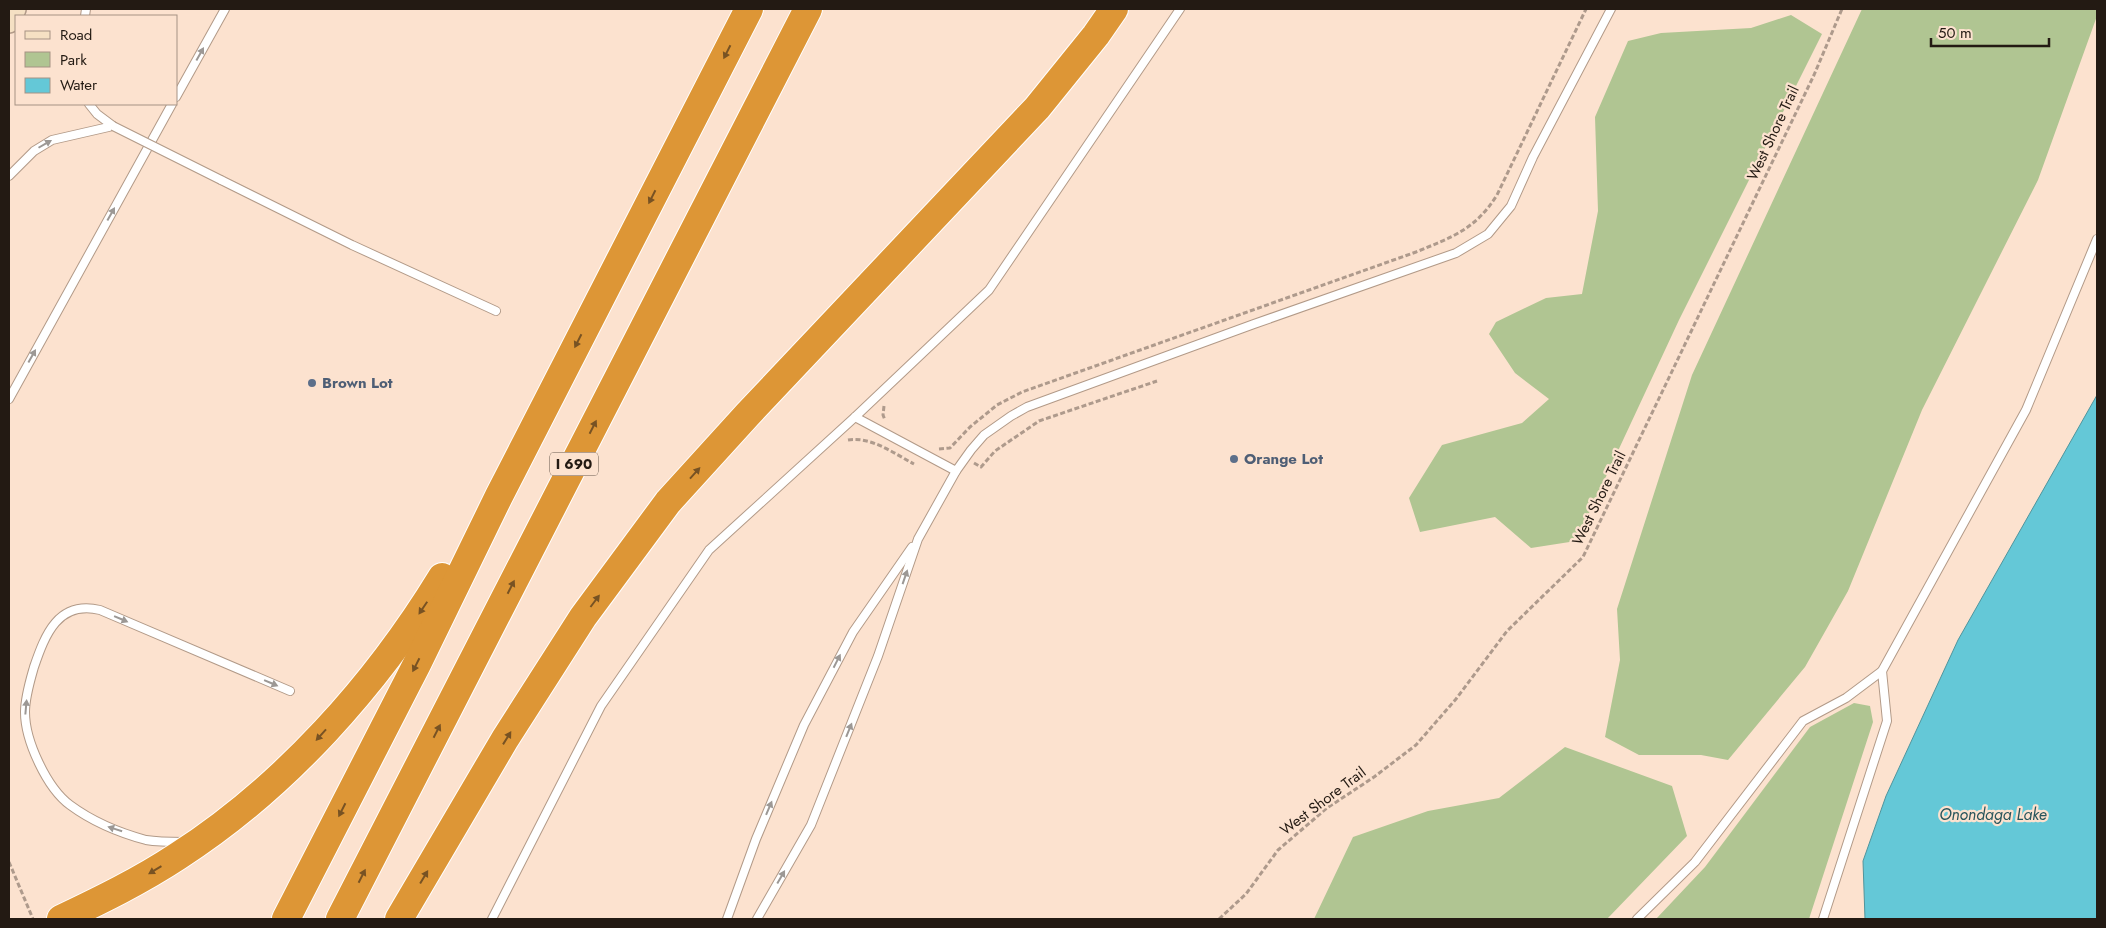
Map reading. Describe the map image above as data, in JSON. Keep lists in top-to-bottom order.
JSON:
{
  "streets": {
    "highway": ["I 690"],
    "path": ["West Shore Trail"]
  },
  "water": ["Onondaga Lake"],
  "places": ["Brown Lot", "Orange Lot"],
  "legend": ["Road", "Park", "Water"],
  "scale_bar": "50 m"
}
